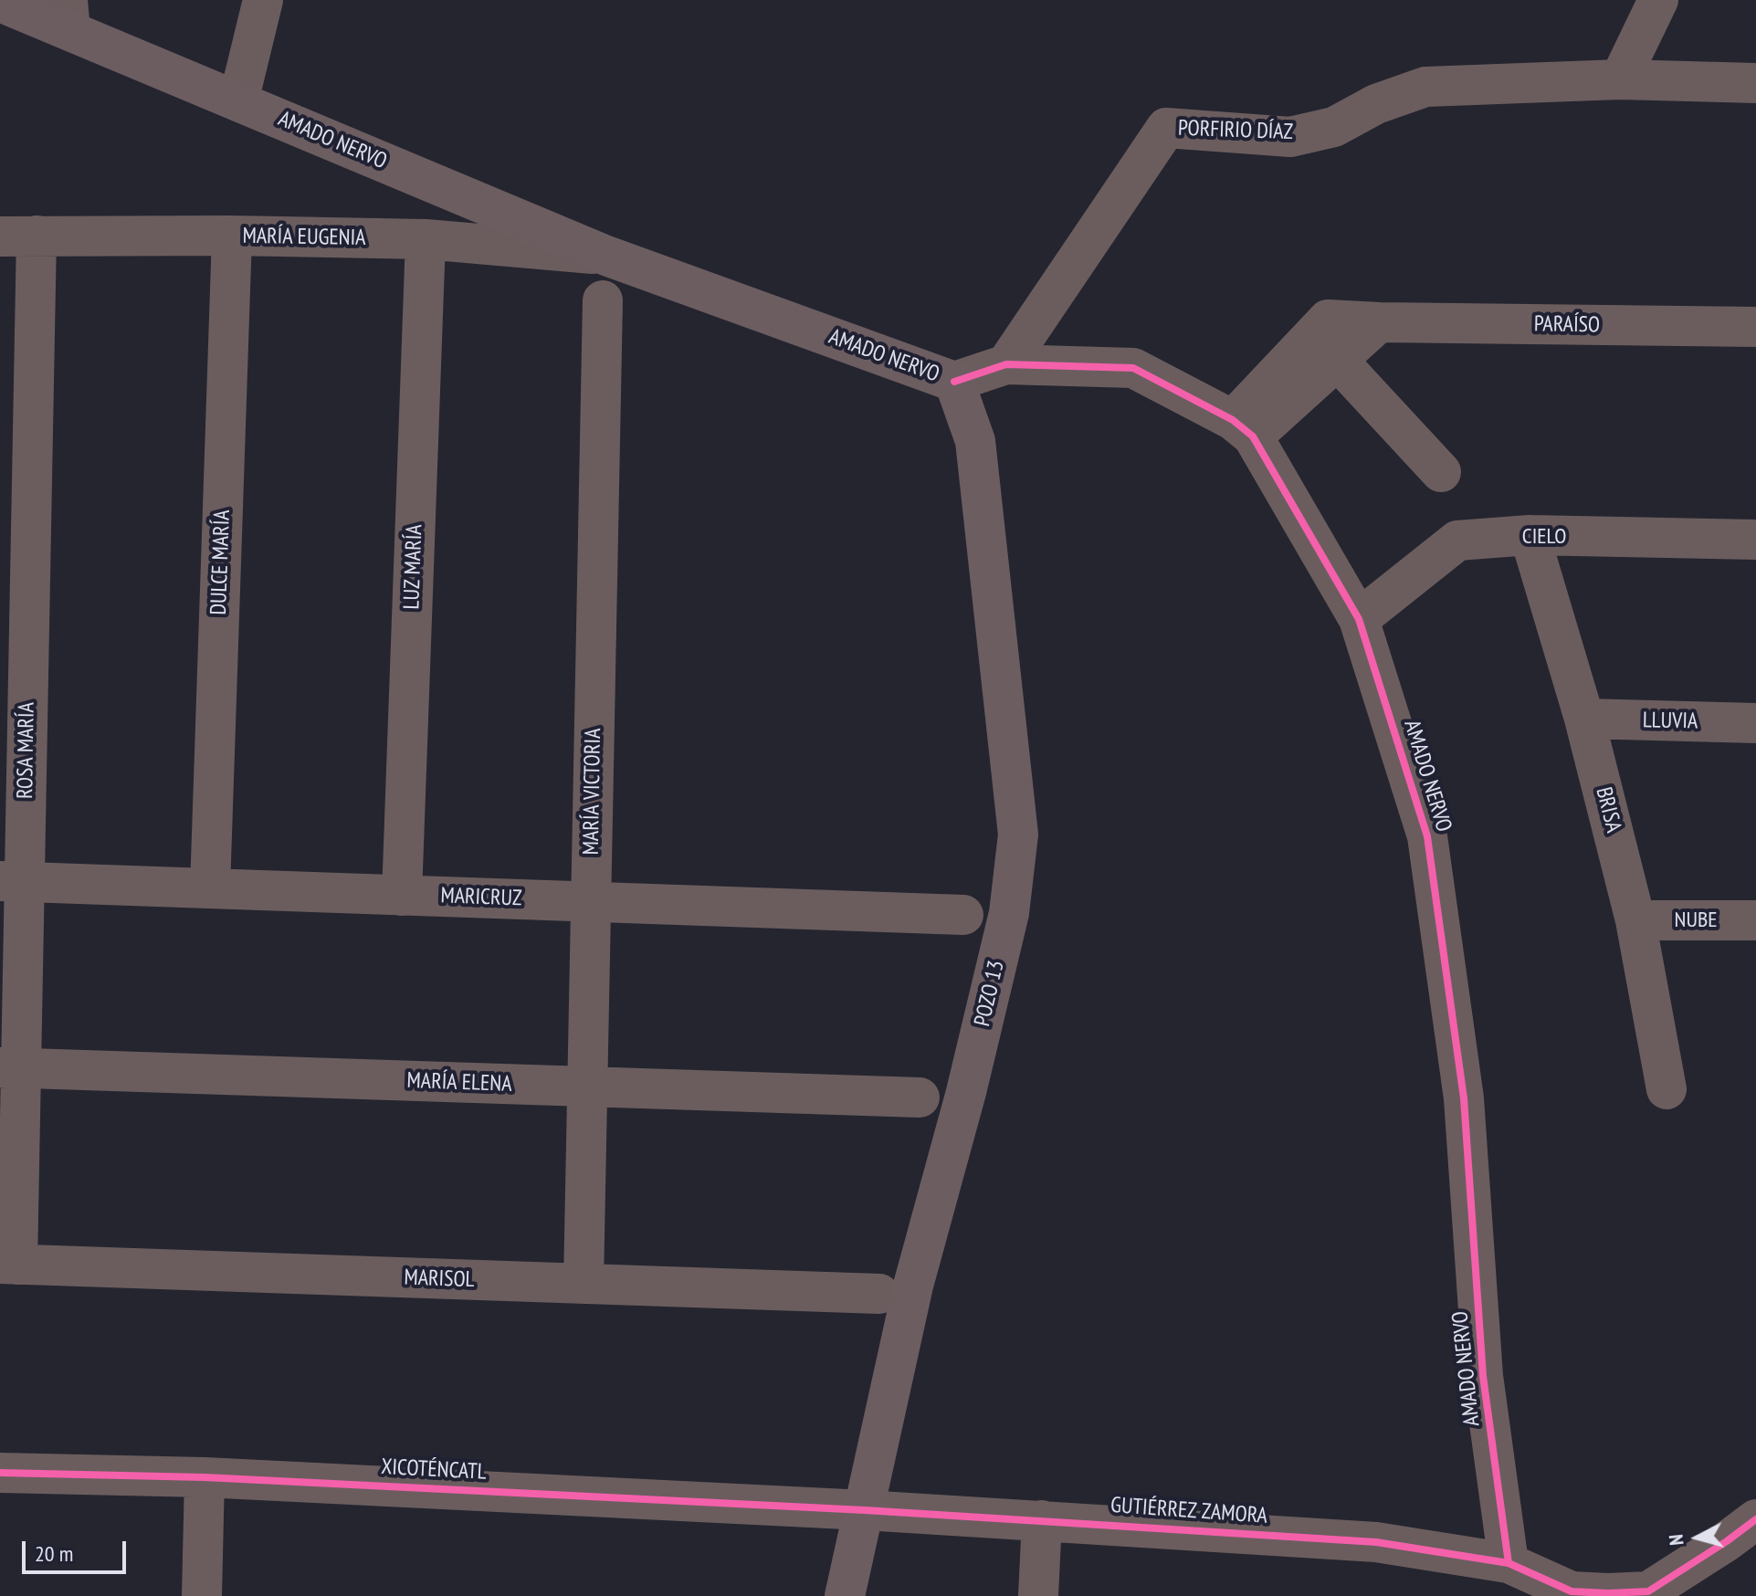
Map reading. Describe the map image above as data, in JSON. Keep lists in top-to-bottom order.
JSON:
{
  "streets": {
    "main road": ["AMADO NERVO", "POZO 13"],
    "street": [
      "PORFIRIO DÍAZ",
      "MARÍA EUGENIA",
      "PARAÍSO",
      "CIELO",
      "DULCE MARÍA",
      "LUZ MARÍA",
      "LLUVIA",
      "ROSA MARÍA",
      "MARÍA VICTORIA",
      "BRISA",
      "MARICRUZ",
      "NUBE",
      "MARÍA ELENA",
      "MARISOL",
      "XICOTÉNCATL",
      "GUTIÉRREZ ZAMORA"
    ]
  },
  "crossings": [
    ["PORFIRIO DÍAZ", "AMADO NERVO"],
    ["AMADO NERVO", "MARÍA EUGENIA"],
    ["AMADO NERVO", "PARAÍSO"],
    ["AMADO NERVO", "CIELO"],
    ["AMADO NERVO", "POZO 13"],
    ["AMADO NERVO", "GUTIÉRREZ ZAMORA"],
    ["MARÍA EUGENIA", "DULCE MARÍA"],
    ["MARÍA EUGENIA", "LUZ MARÍA"],
    ["MARÍA EUGENIA", "ROSA MARÍA"],
    ["CIELO", "BRISA"],
    ["DULCE MARÍA", "MARICRUZ"],
    ["LUZ MARÍA", "MARICRUZ"],
    ["LLUVIA", "BRISA"],
    ["ROSA MARÍA", "MARICRUZ"],
    ["ROSA MARÍA", "MARÍA ELENA"],
    ["ROSA MARÍA", "MARISOL"],
    ["MARÍA VICTORIA", "MARICRUZ"],
    ["MARÍA VICTORIA", "MARÍA ELENA"],
    ["MARÍA VICTORIA", "MARISOL"],
    ["BRISA", "NUBE"],
    ["POZO 13", "XICOTÉNCATL"],
    ["POZO 13", "GUTIÉRREZ ZAMORA"],
    ["XICOTÉNCATL", "GUTIÉRREZ ZAMORA"]
  ],
  "scale_bar": "20 m",
  "north": "left"
}
